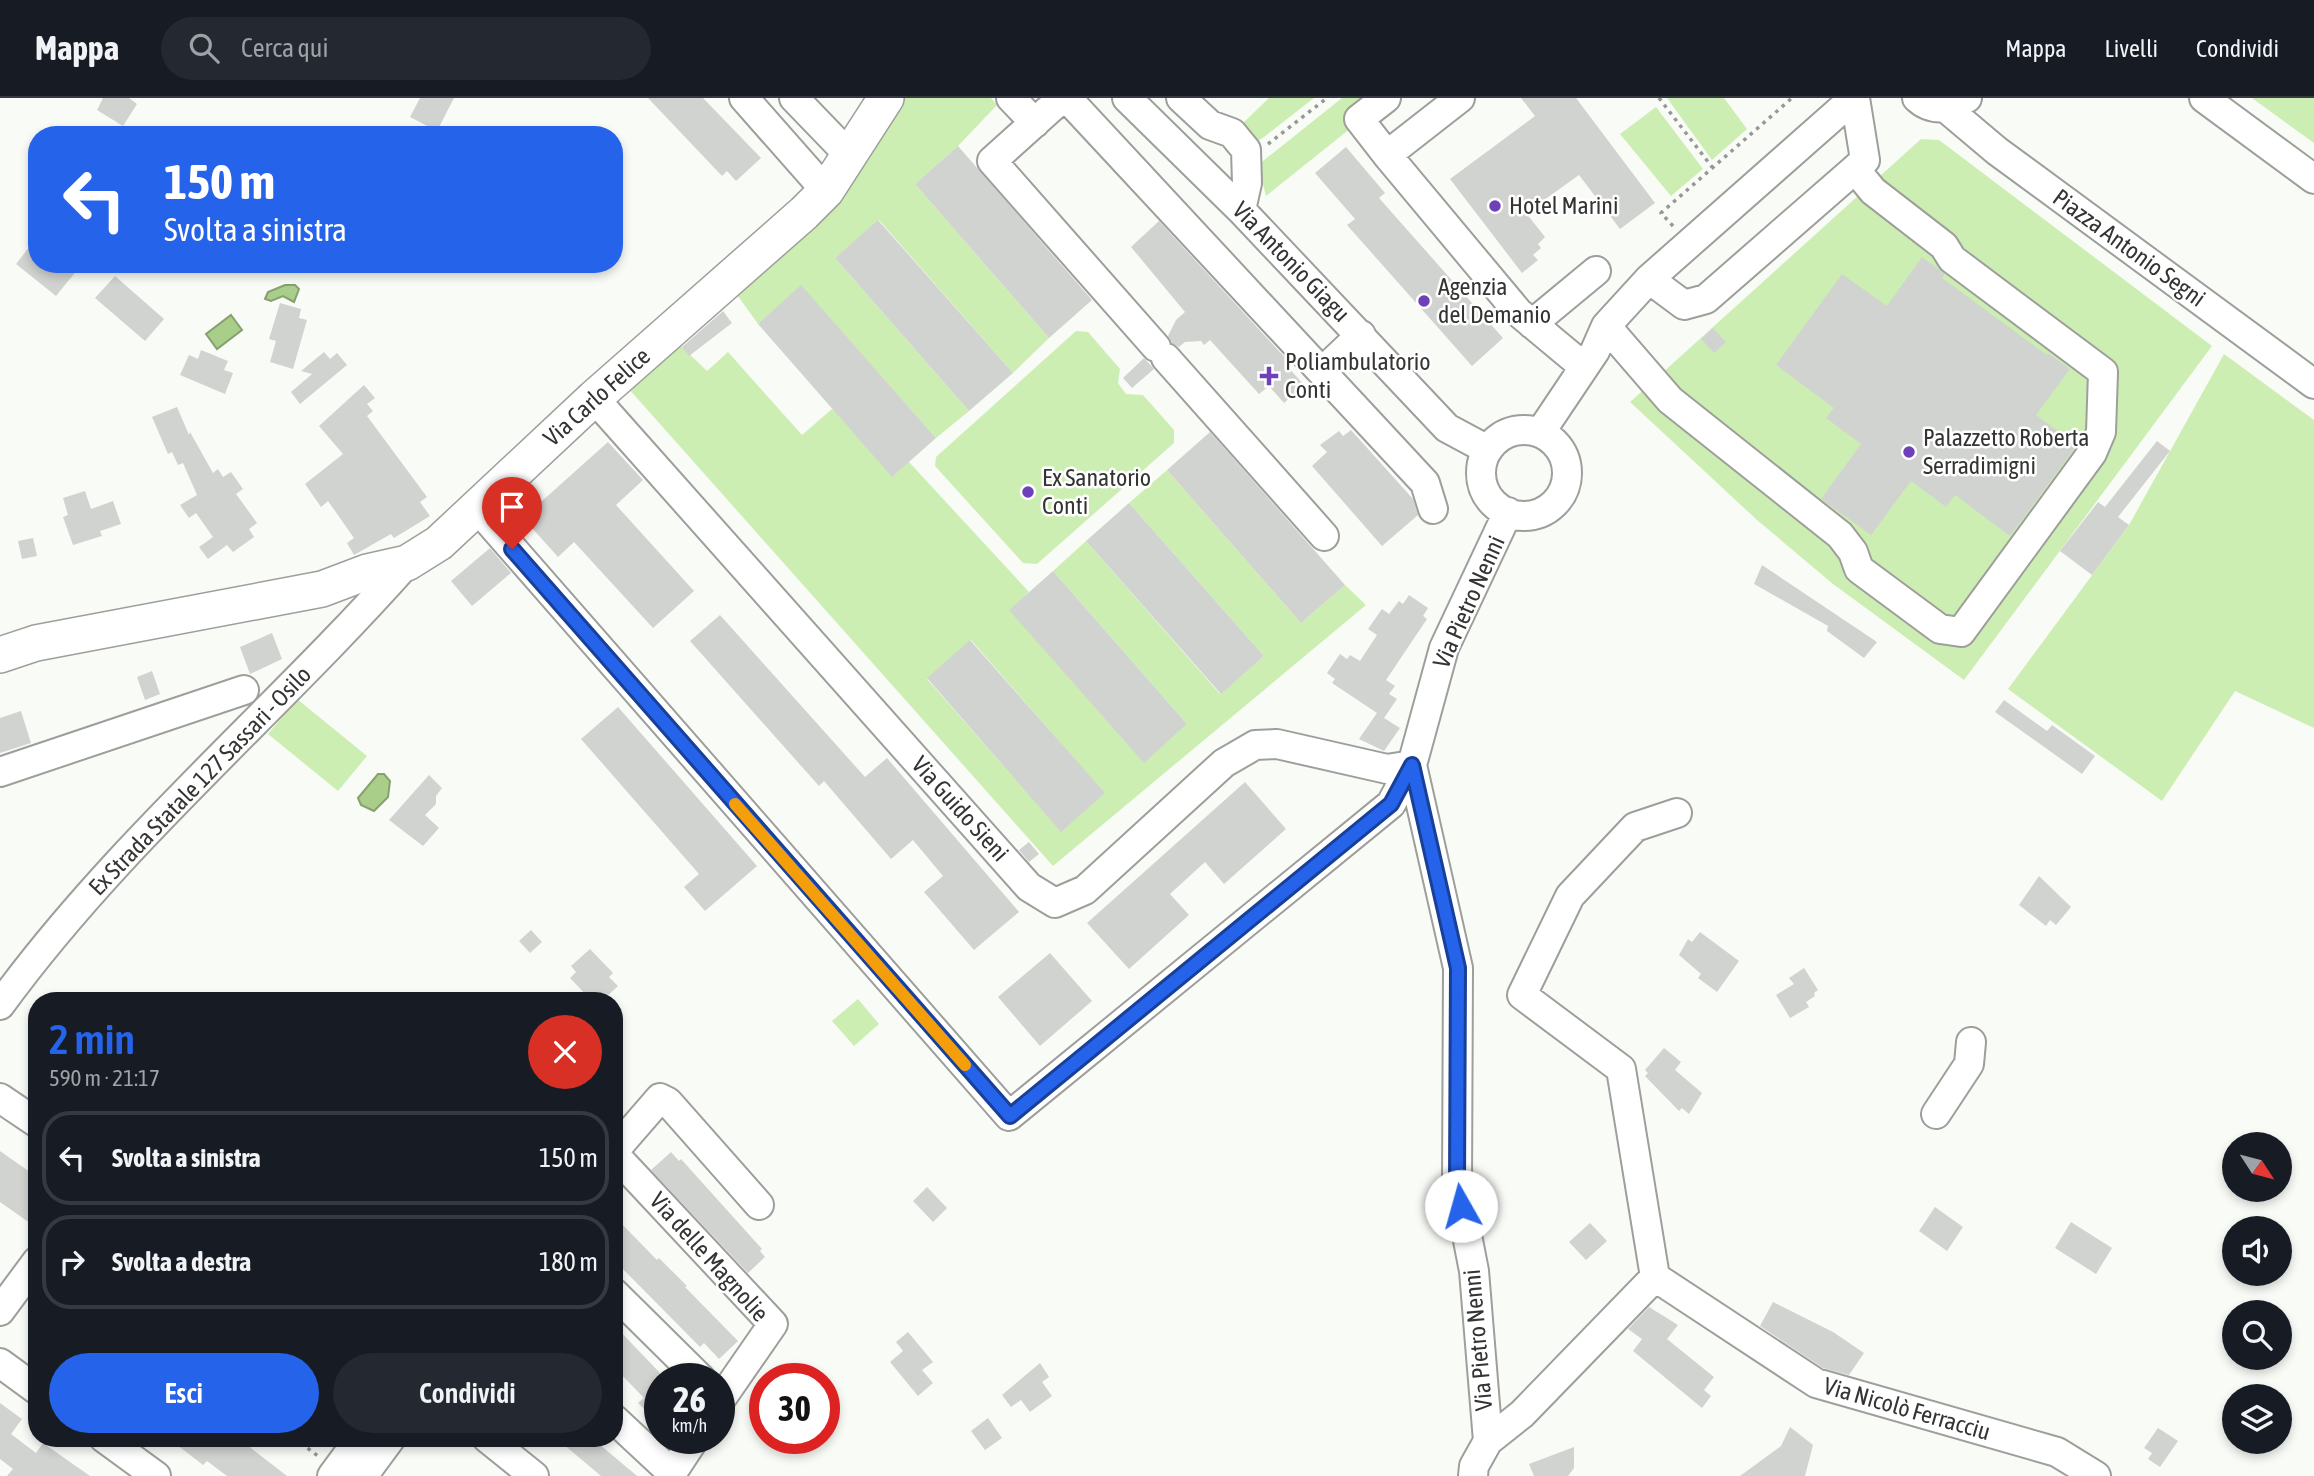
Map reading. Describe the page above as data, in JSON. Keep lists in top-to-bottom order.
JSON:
{
  "streets": {
    "main road": ["Via Carlo Felice"],
    "street": [
      "Piazza Antonio Segni",
      "Via Antonio Giagu",
      "Via Pietro Nenni",
      "Ex Strada Statale 127 Sassari - Osilo",
      "Via Guido Sieni",
      "Via delle Magnolie",
      "Via Nicolò Ferracciu"
    ]
  },
  "crossings": [
    ["Via Antonio Giagu", "Via Pietro Nenni"],
    ["Via Carlo Felice", "Ex Strada Statale 127 Sassari - Osilo"],
    ["Via Carlo Felice", "Via Guido Sieni"],
    ["Via Pietro Nenni", "Via Guido Sieni"]
  ],
  "places": {
    "other": [
      "Hotel Marini",
      "Agenzia del Demanio",
      "Palazzetto Roberta Serradimigni",
      "Ex Sanatorio Conti"
    ],
    "health": ["Poliambulatorio Conti"]
  },
  "north": "bottom right",
  "page": {
    "header": "Mappa",
    "search": "Cerca qui",
    "nav": ["Mappa", "Livelli", "Condividi"],
    "turn": ["150 m", "Svolta a sinistra"],
    "heading": ["2 min", "590 m · 21:17"],
    "list": [
      {
        "name": "Svolta a sinistra",
        "value": "150 m"
      },
      {
        "name": "Svolta a destra",
        "value": "180 m"
      }
    ],
    "buttons": ["Esci", "Condividi"],
    "speed": "26 km/h",
    "limit": "30"
  }
}
